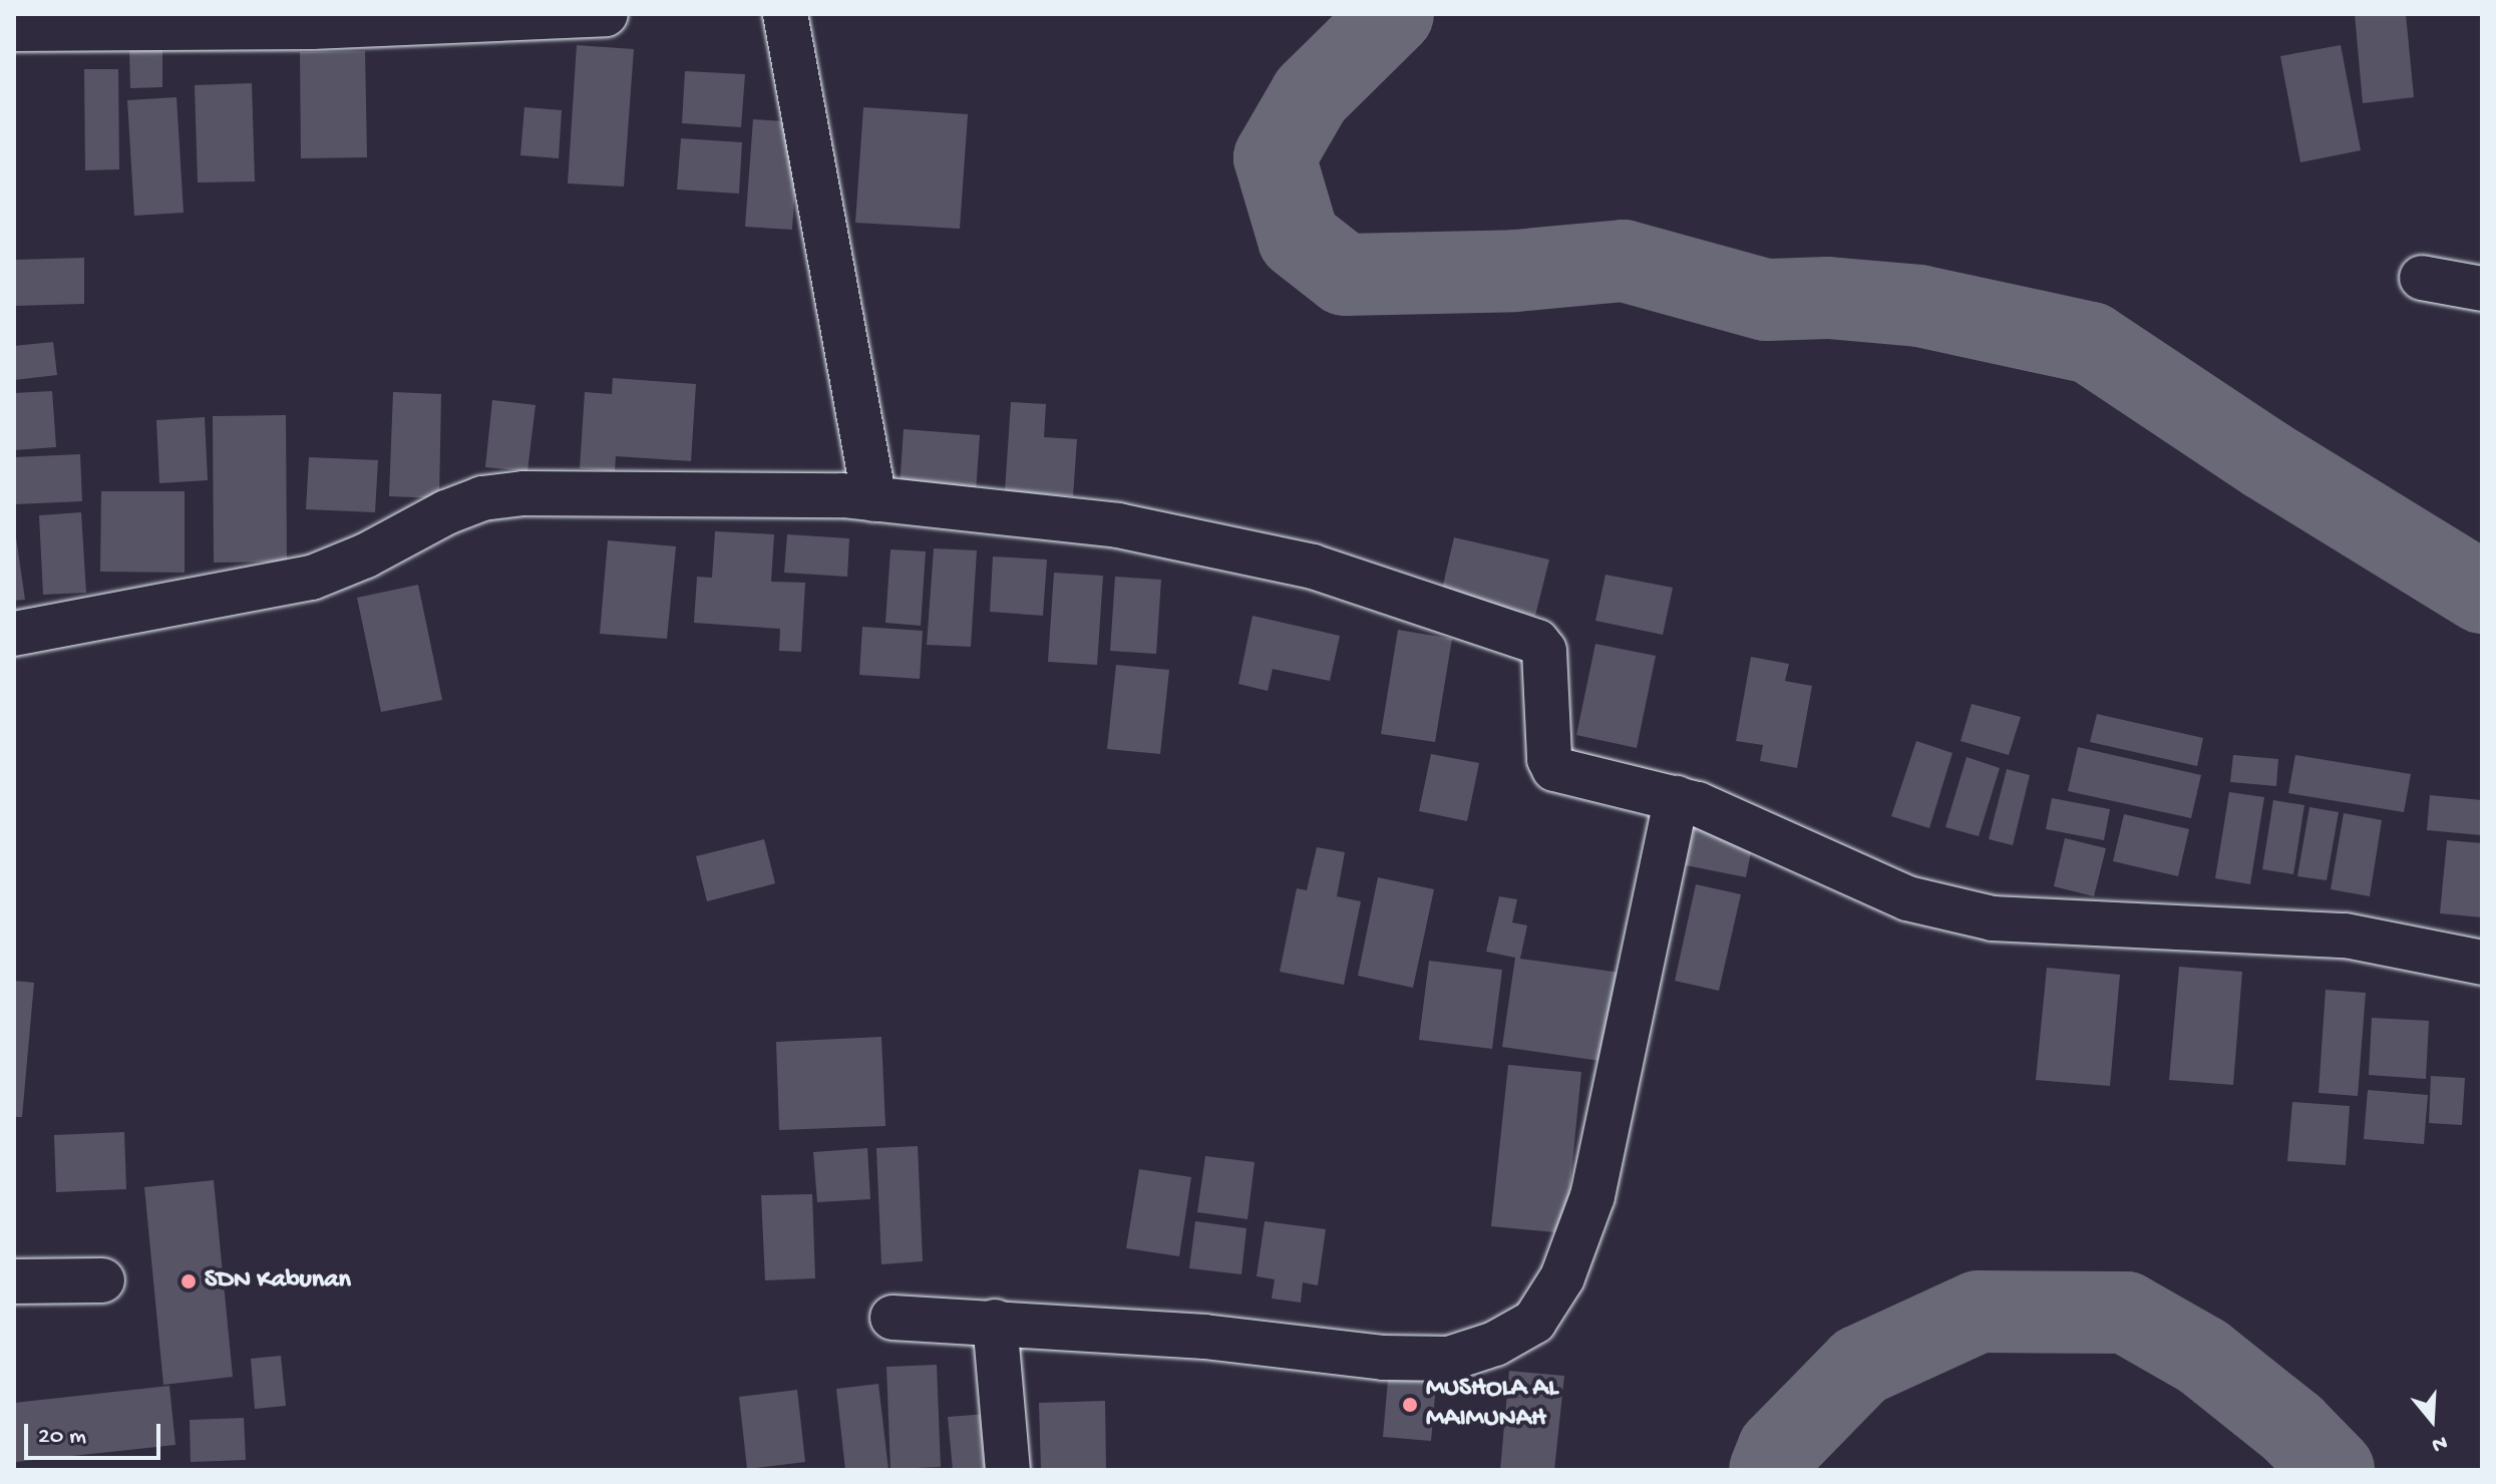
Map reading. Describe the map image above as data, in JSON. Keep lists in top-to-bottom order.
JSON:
{
  "places": ["SDN Kabunan", "MUSHOLA AL MAIMUNAH"],
  "scale_bar": "20 m",
  "north": "bottom"
}
